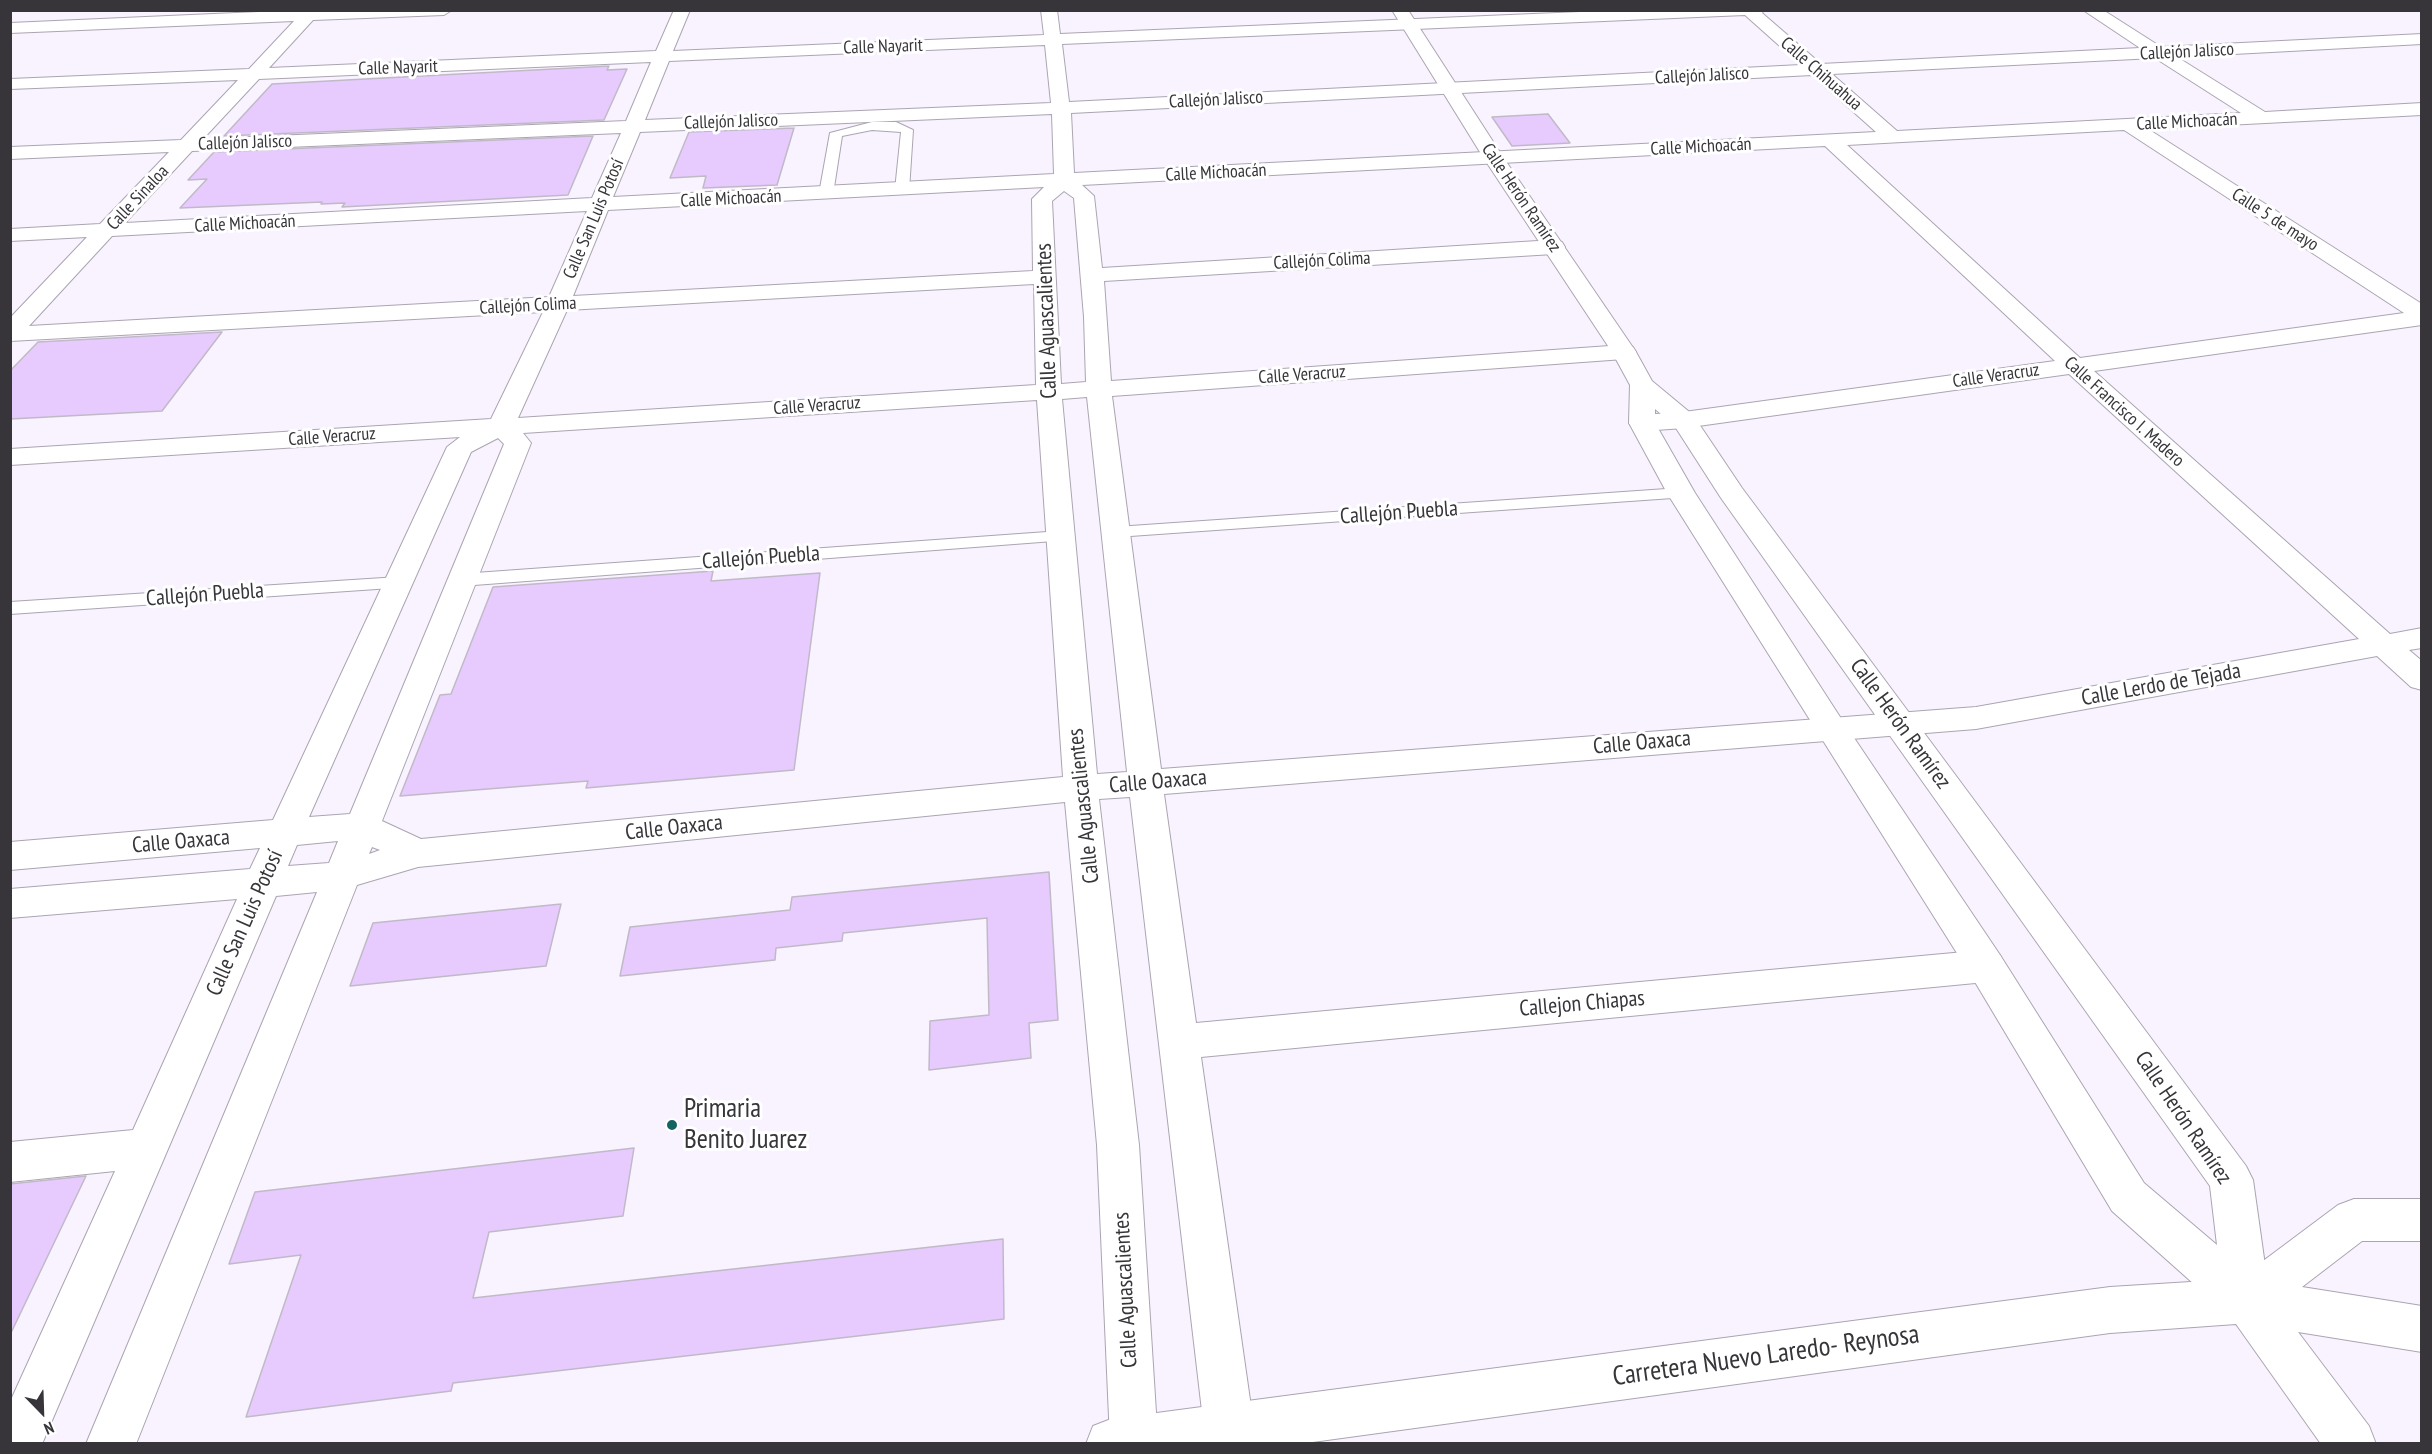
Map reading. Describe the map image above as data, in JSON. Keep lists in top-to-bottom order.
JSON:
{
  "streets": {
    "street": [
      "Calle Nayarit",
      "Callejón Jalisco",
      "Calle Chihuahua",
      "Calle Michoacán",
      "Calle Sinaloa",
      "Calle Herón Ramírez",
      "Calle San Luis Potosí",
      "Calle 5 de mayo",
      "Callejón Colima",
      "Calle Aguascalientes",
      "Calle Veracruz",
      "Calle Francisco I. Madero",
      "Calle Lerdo de Tejada",
      "Calle Oaxaca",
      "Callejon Chiapas",
      "Carretera Nuevo Laredo- Reynosa"
    ],
    "lane": ["Callejón Puebla"]
  },
  "crossings": [
    ["Calle Nayarit", "Calle Chihuahua"],
    ["Calle Nayarit", "Calle Sinaloa"],
    ["Calle Nayarit", "Calle Herón Ramírez"],
    ["Calle Nayarit", "Calle San Luis Potosí"],
    ["Callejón Jalisco", "Calle Chihuahua"],
    ["Callejón Jalisco", "Calle Sinaloa"],
    ["Callejón Jalisco", "Calle Herón Ramírez"],
    ["Callejón Jalisco", "Calle San Luis Potosí"],
    ["Calle Chihuahua", "Calle Michoacán"],
    ["Calle Michoacán", "Calle Sinaloa"],
    ["Calle Michoacán", "Calle Herón Ramírez"],
    ["Calle Michoacán", "Calle San Luis Potosí"],
    ["Calle Michoacán", "Calle 5 de mayo"],
    ["Calle Michoacán", "Calle Aguascalientes"],
    ["Calle Michoacán", "Calle Francisco I. Madero"],
    ["Calle Sinaloa", "Callejón Colima"],
    ["Calle Herón Ramírez", "Callejón Colima"],
    ["Calle Herón Ramírez", "Calle Veracruz"],
    ["Calle Herón Ramírez", "Callejón Puebla"],
    ["Calle Herón Ramírez", "Calle Lerdo de Tejada"],
    ["Calle Herón Ramírez", "Calle Oaxaca"],
    ["Calle Herón Ramírez", "Callejon Chiapas"],
    ["Calle Herón Ramírez", "Carretera Nuevo Laredo- Reynosa"],
    ["Calle San Luis Potosí", "Callejón Colima"],
    ["Calle San Luis Potosí", "Calle Veracruz"],
    ["Calle San Luis Potosí", "Callejón Puebla"],
    ["Calle San Luis Potosí", "Calle Oaxaca"],
    ["Calle 5 de mayo", "Calle Veracruz"],
    ["Callejón Colima", "Calle Aguascalientes"],
    ["Calle Aguascalientes", "Calle Veracruz"],
    ["Calle Aguascalientes", "Callejón Puebla"],
    ["Calle Aguascalientes", "Calle Oaxaca"],
    ["Calle Aguascalientes", "Callejon Chiapas"],
    ["Calle Aguascalientes", "Carretera Nuevo Laredo- Reynosa"],
    ["Calle Veracruz", "Calle Francisco I. Madero"],
    ["Calle Francisco I. Madero", "Calle Lerdo de Tejada"],
    ["Calle Lerdo de Tejada", "Calle Oaxaca"]
  ],
  "places": ["Primaria Benito Juarez"],
  "north": "bottom right"
}
